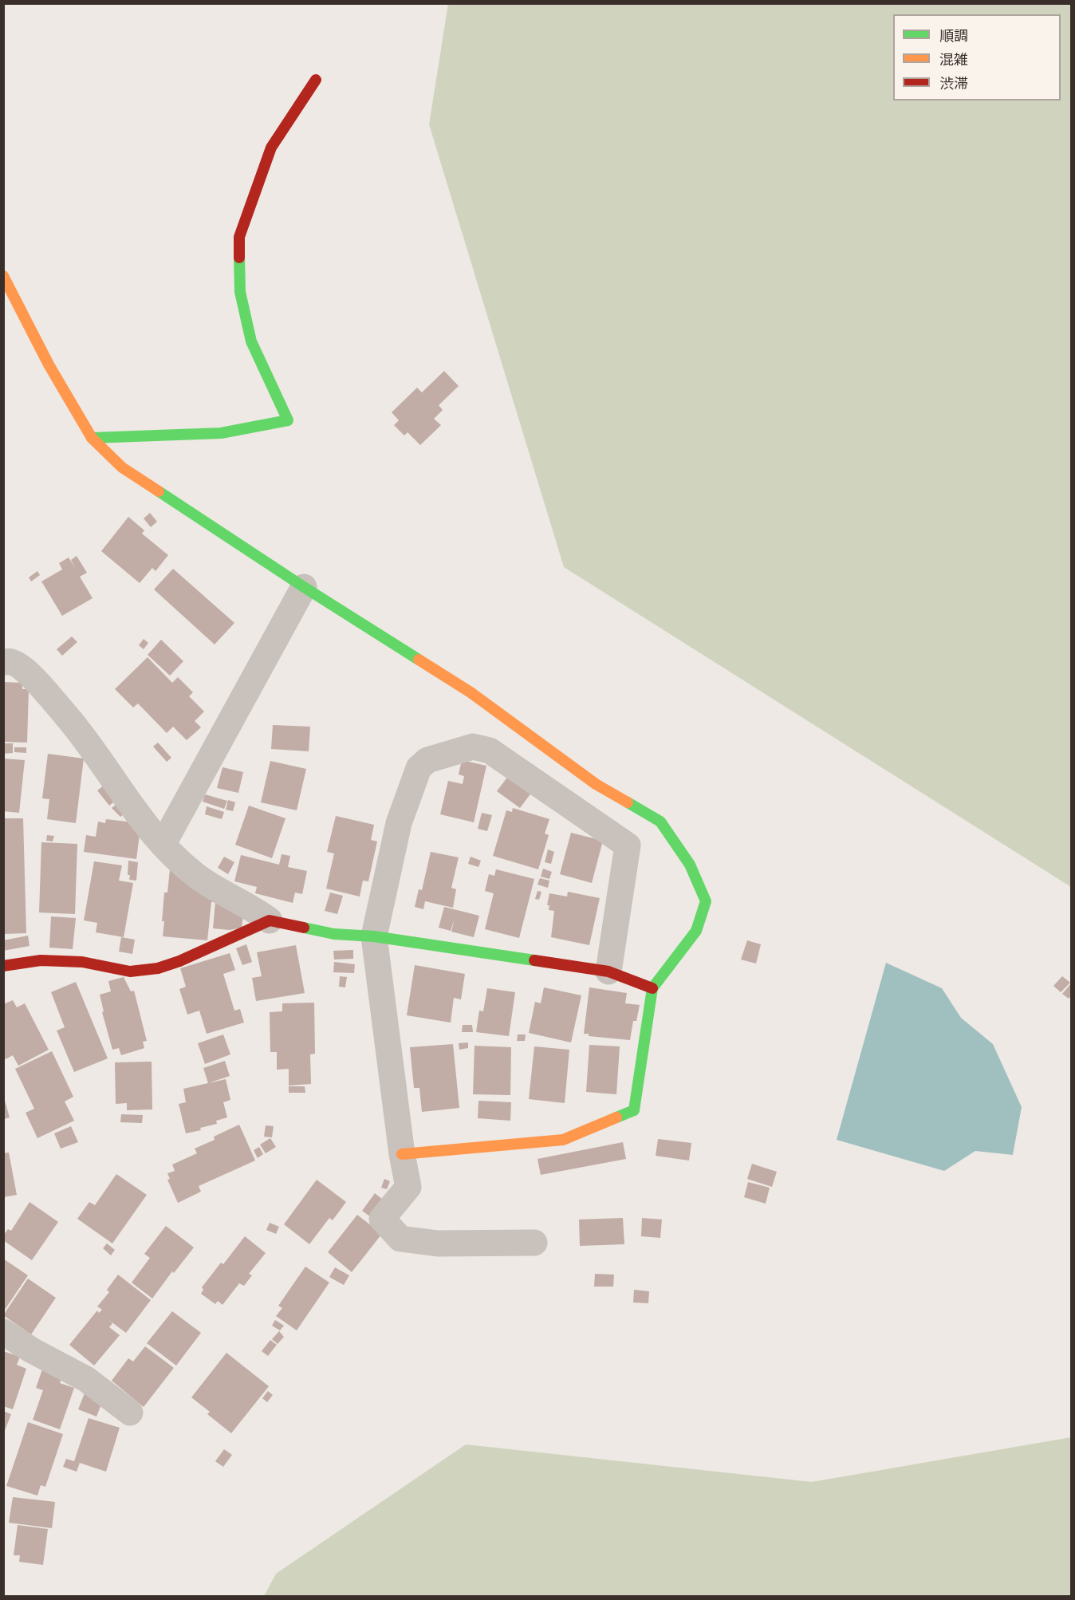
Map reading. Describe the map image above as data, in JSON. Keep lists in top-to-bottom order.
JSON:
{
  "legend": ["順調", "混雑", "渋滞"]
}
